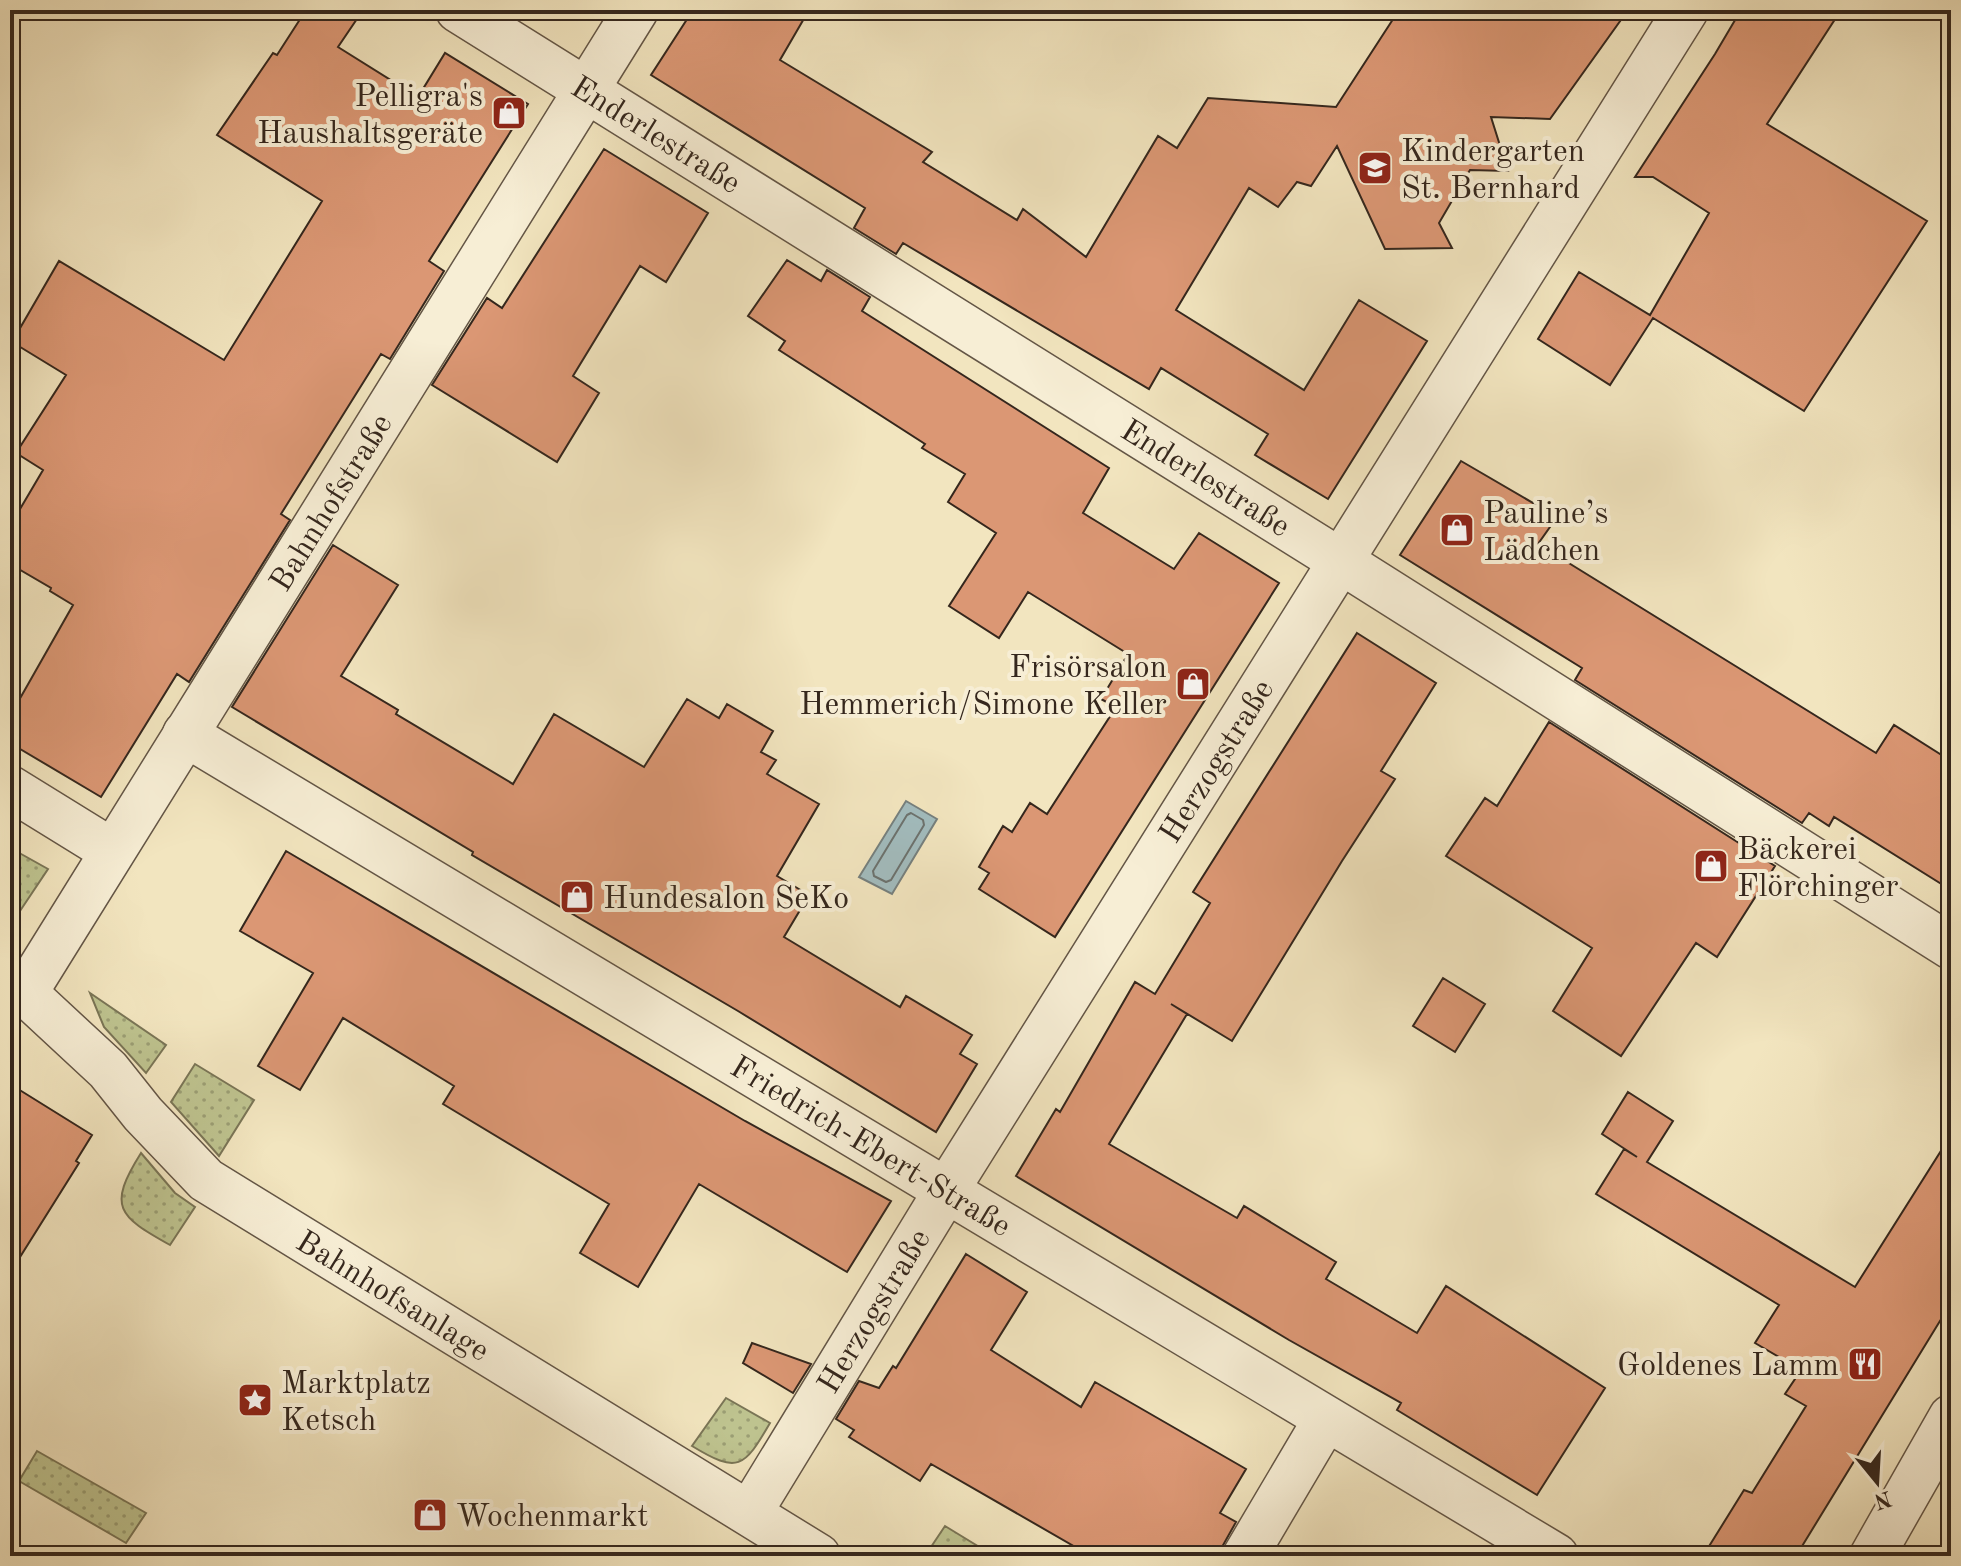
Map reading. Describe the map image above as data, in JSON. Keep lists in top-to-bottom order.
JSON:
{
  "streets": {
    "street": [
      "Enderlestraße",
      "Bahnhofstraße",
      "Herzogstraße",
      "Friedrich-Ebert-Straße",
      "Bahnhofsanlage"
    ]
  },
  "crossings": [
    ["Enderlestraße", "Bahnhofstraße"],
    ["Enderlestraße", "Herzogstraße"],
    ["Bahnhofstraße", "Friedrich-Ebert-Straße"],
    ["Bahnhofstraße", "Bahnhofsanlage"],
    ["Herzogstraße", "Friedrich-Ebert-Straße"],
    ["Herzogstraße", "Bahnhofsanlage"]
  ],
  "places": {
    "shop": [
      "Pelligra's Haushaltsgeräte",
      "Pauline’s Lädchen",
      "Frisörsalon Hemmerich/Simone Keller",
      "Bäckerei Flörchinger",
      "Hundesalon SeKo",
      "Wochenmarkt"
    ],
    "school or university": ["Kindergarten St. Bernhard"],
    "restaurant": ["Goldenes Lamm"],
    "place": ["Marktplatz Ketsch"]
  },
  "north": "bottom"
}
